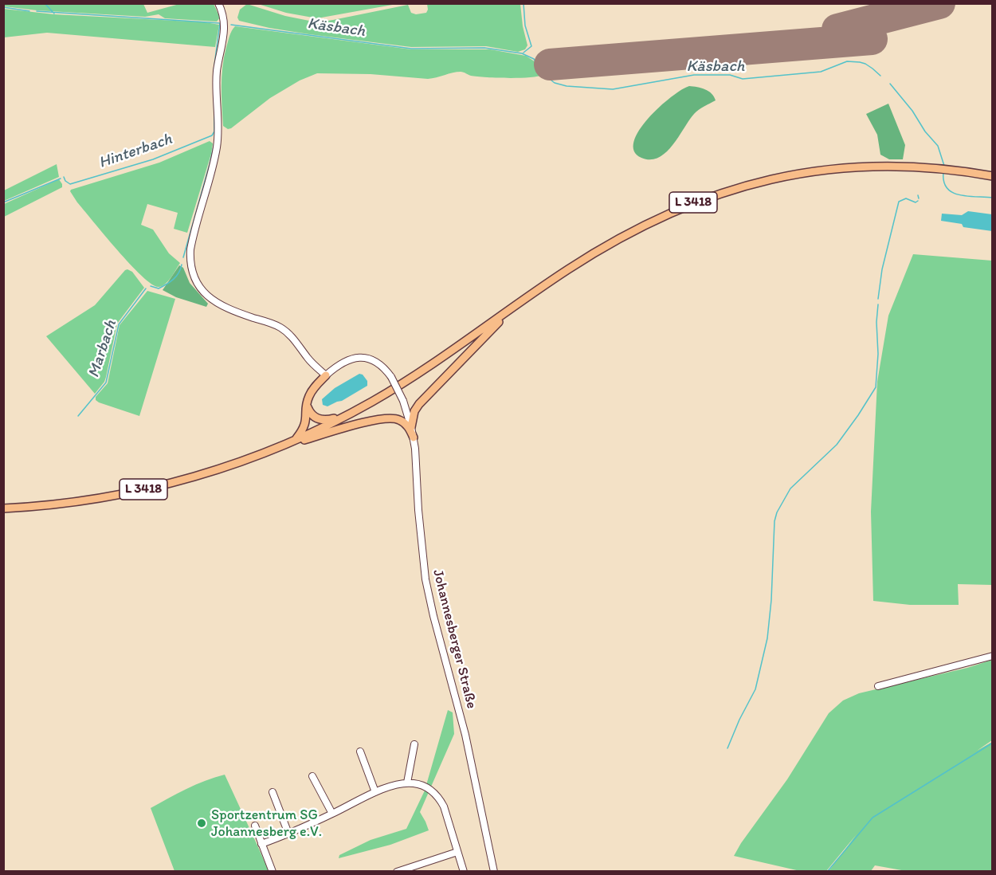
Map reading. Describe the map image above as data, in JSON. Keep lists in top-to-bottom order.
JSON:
{
  "streets": {
    "main road": ["L 3418"],
    "street": ["Johannesberger Straße"]
  },
  "water": ["Käsbach", "Hinterbach", "Marbach"],
  "places": ["Sportzentrum SG Johannesberg e.V."]
}
